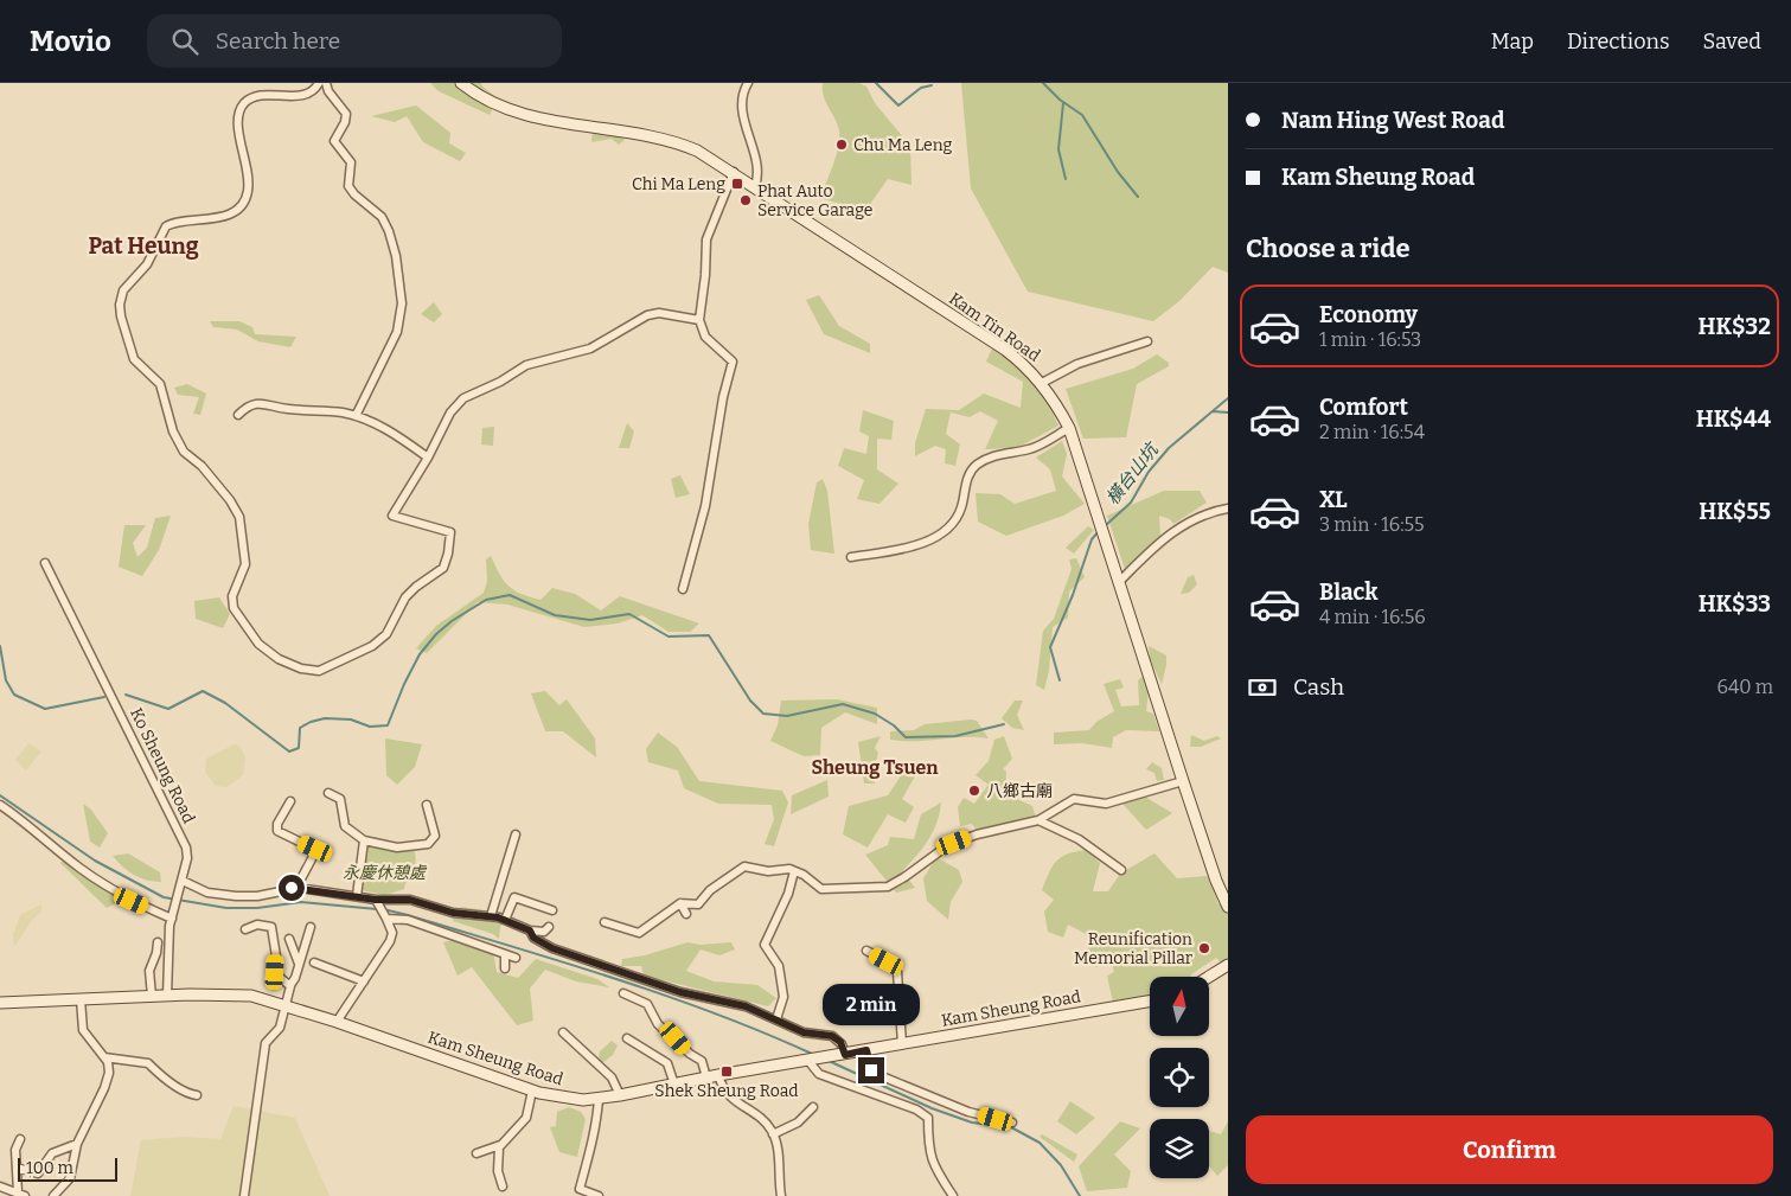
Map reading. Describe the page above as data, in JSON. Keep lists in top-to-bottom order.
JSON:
{
  "streets": {
    "main road": ["Kam Tin Road", "Kam Sheung Road"],
    "street": ["Ko Sheung Road"]
  },
  "crossings": [
    ["Ko Sheung Road", "Kam Sheung Road"]
  ],
  "districts": ["Pat Heung", "Sheung Tsuen"],
  "water": ["橫台山坑"],
  "parks": ["永慶休憩處"],
  "places": {
    "other": [
      "Chu Ma Leng",
      "Phat Auto Service Garage",
      "八鄉古廟",
      "Reunification Memorial Pillar"
    ],
    "transit": ["Chi Ma Leng", "Shek Sheung Road"]
  },
  "scale_bar": "100 m",
  "north": "top",
  "page": {
    "header": "Movio",
    "search": "Search here",
    "nav": ["Map", "Directions", "Saved"],
    "banner": ["Nam Hing West Road", "Kam Sheung Road"],
    "heading": "Choose a ride",
    "list": [
      {
        "name": "Economy",
        "note": "1 min · 16:53",
        "value": "HK$32"
      },
      {
        "name": "Comfort",
        "note": "2 min · 16:54",
        "value": "HK$44"
      },
      {
        "name": "XL",
        "note": "3 min · 16:55",
        "value": "HK$55"
      },
      {
        "name": "Black",
        "note": "4 min · 16:56",
        "value": "HK$33"
      }
    ],
    "pay": ["Cash", "640 m"],
    "bubble": "2 min",
    "buttons": "Confirm",
    "scale": "100 m"
  }
}
